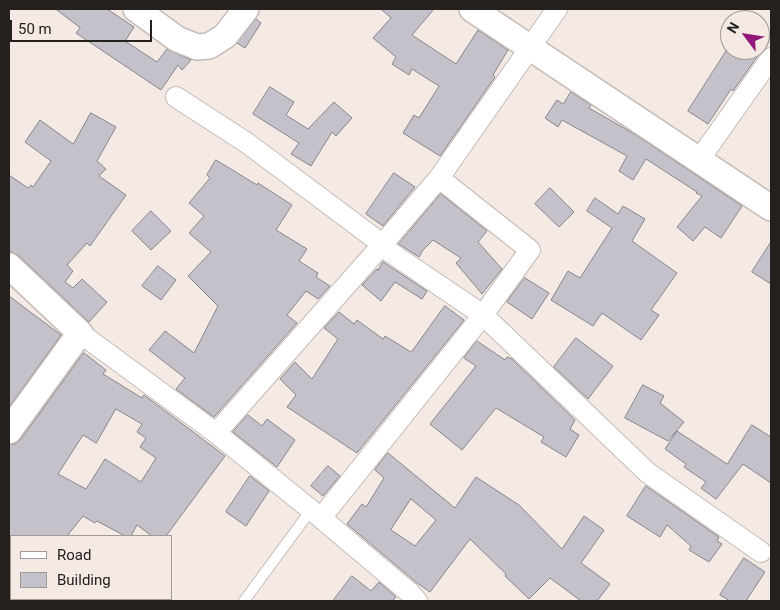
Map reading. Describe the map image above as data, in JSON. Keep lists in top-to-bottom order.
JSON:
{
  "legend": ["Road", "Building"],
  "scale_bar": "50 m",
  "north": "top left"
}
